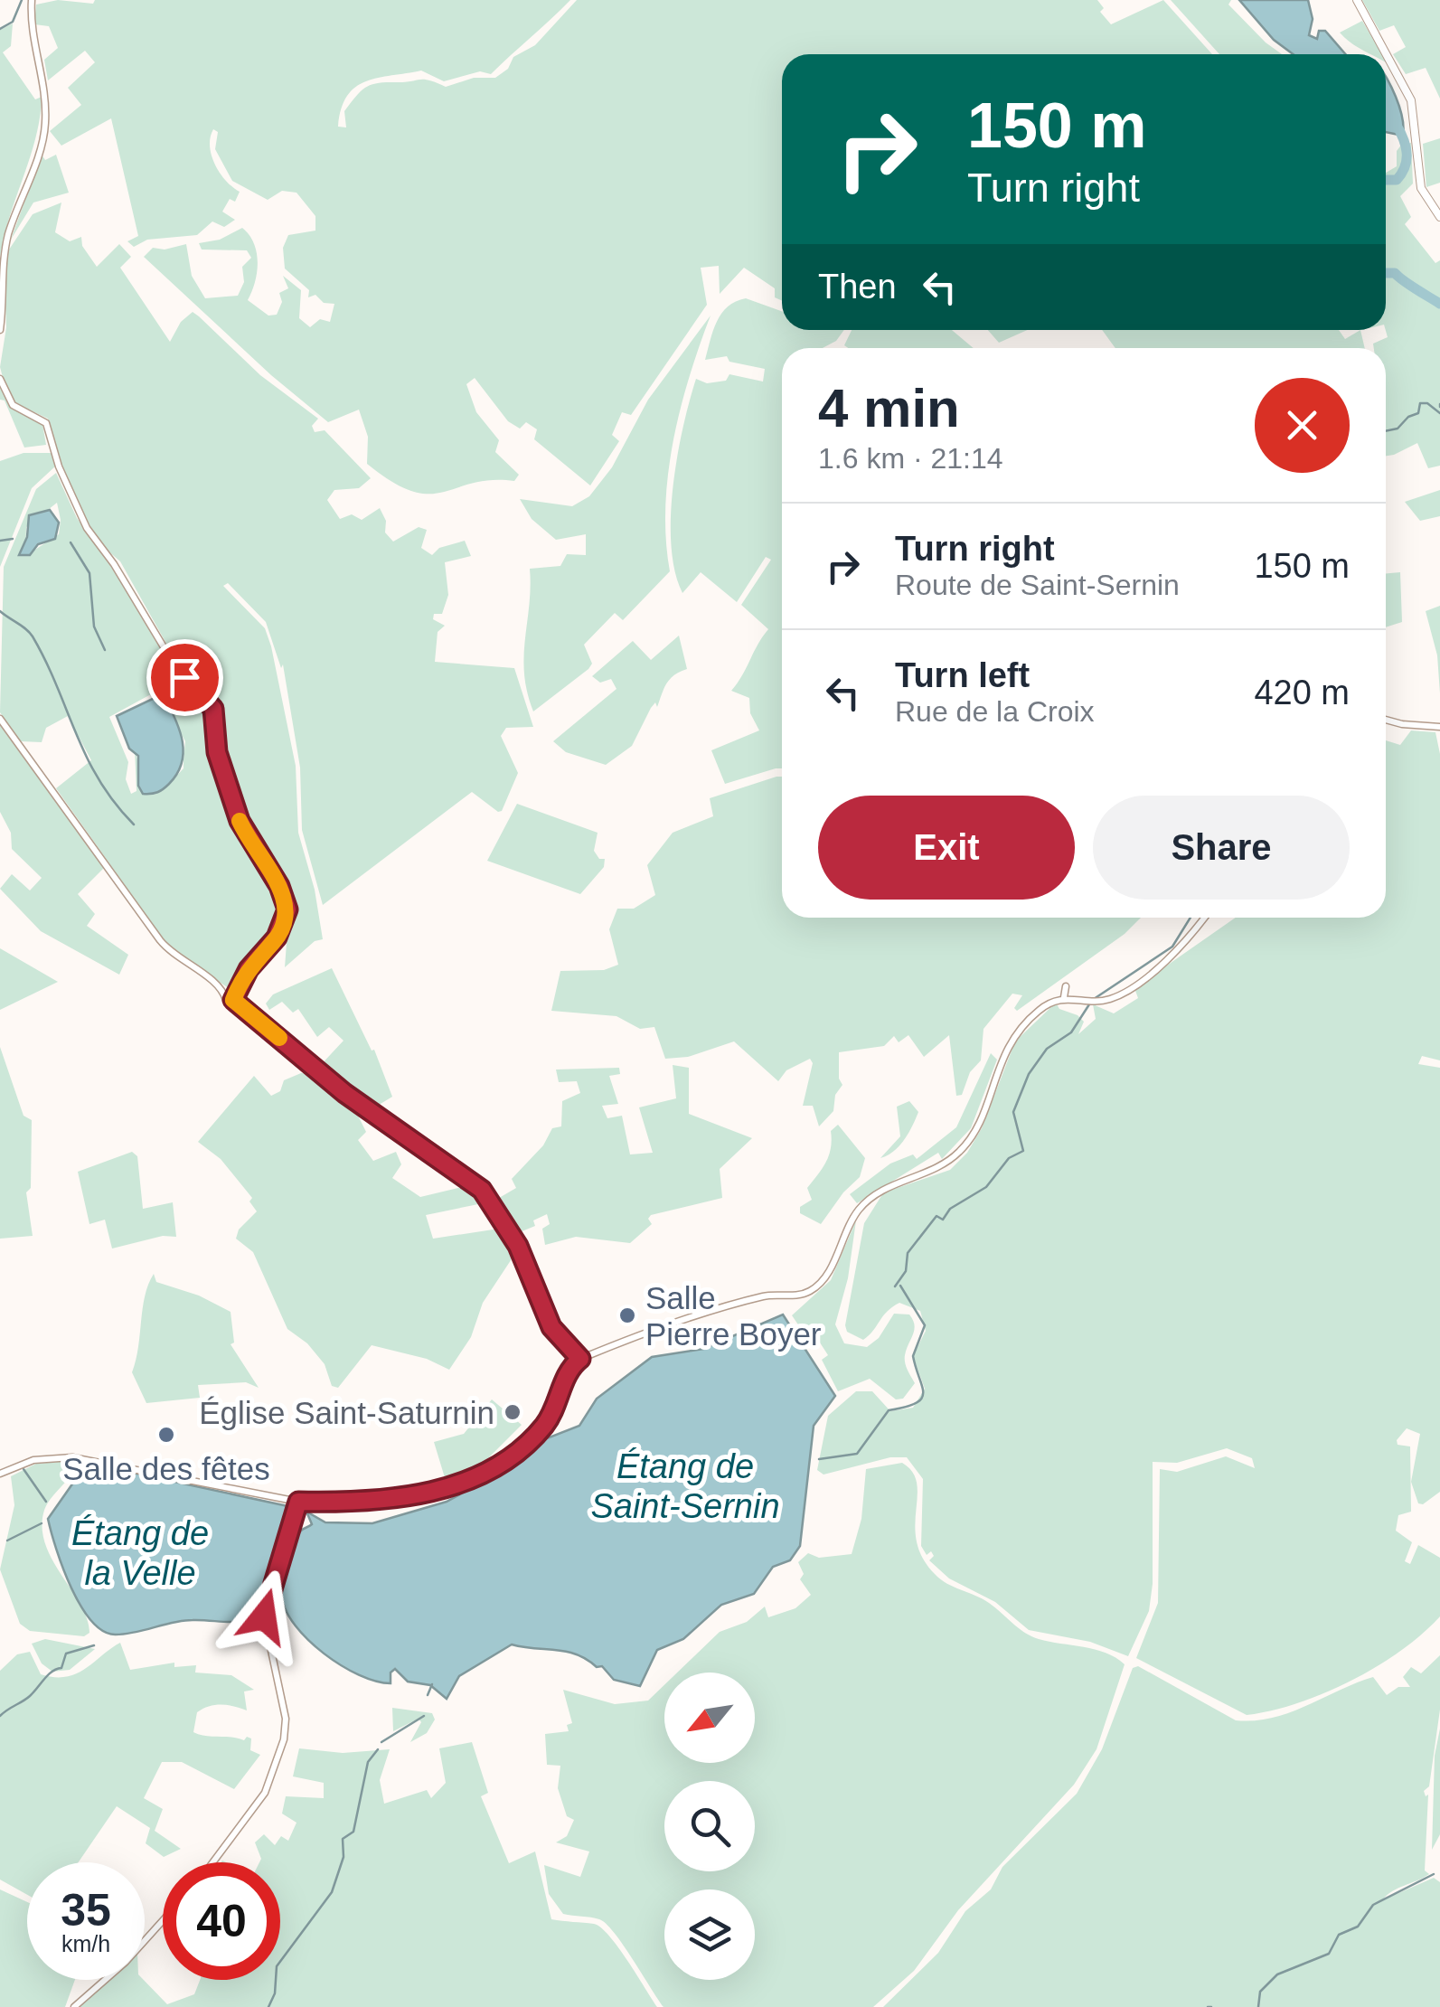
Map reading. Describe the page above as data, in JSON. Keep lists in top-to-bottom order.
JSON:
{
  "water": ["Étang de Saint-Sernin", "Étang de la Velle"],
  "places": ["Salle Pierre Boyer", "Église Saint-Saturnin", "Salle des fêtes"],
  "north": "bottom left",
  "page": {
    "turn": ["150 m", "Turn right"],
    "then": "Then",
    "heading": ["4 min", "1.6 km · 21:14"],
    "list": [
      {
        "name": "Turn right",
        "note": "Route de Saint-Sernin",
        "value": "150 m"
      },
      {
        "name": "Turn left",
        "note": "Rue de la Croix",
        "value": "420 m"
      }
    ],
    "buttons": ["Exit", "Share"],
    "speed": "35 km/h",
    "limit": "40"
  }
}
